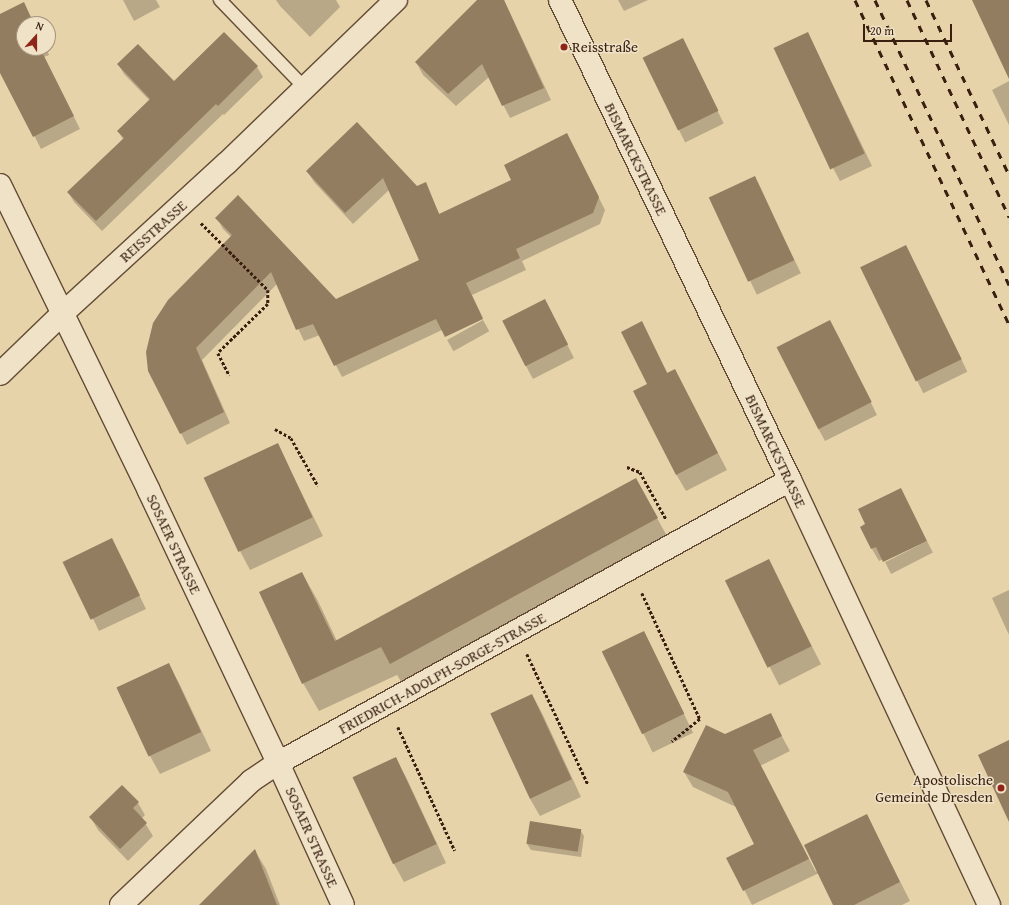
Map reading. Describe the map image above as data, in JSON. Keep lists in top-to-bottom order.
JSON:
{
  "streets": {
    "street": [
      "BISMARCKSTRASSE",
      "REISSTRASSE",
      "SOSAER STRASSE",
      "FRIEDRICH-ADOLPH-SORGE-STRASSE"
    ]
  },
  "crossings": [
    ["BISMARCKSTRASSE", "FRIEDRICH-ADOLPH-SORGE-STRASSE"],
    ["REISSTRASSE", "SOSAER STRASSE"],
    ["SOSAER STRASSE", "FRIEDRICH-ADOLPH-SORGE-STRASSE"]
  ],
  "places": ["Reisstraße", "Apostolische Gemeinde Dresden"],
  "scale_bar": "20 m",
  "north": "top"
}
